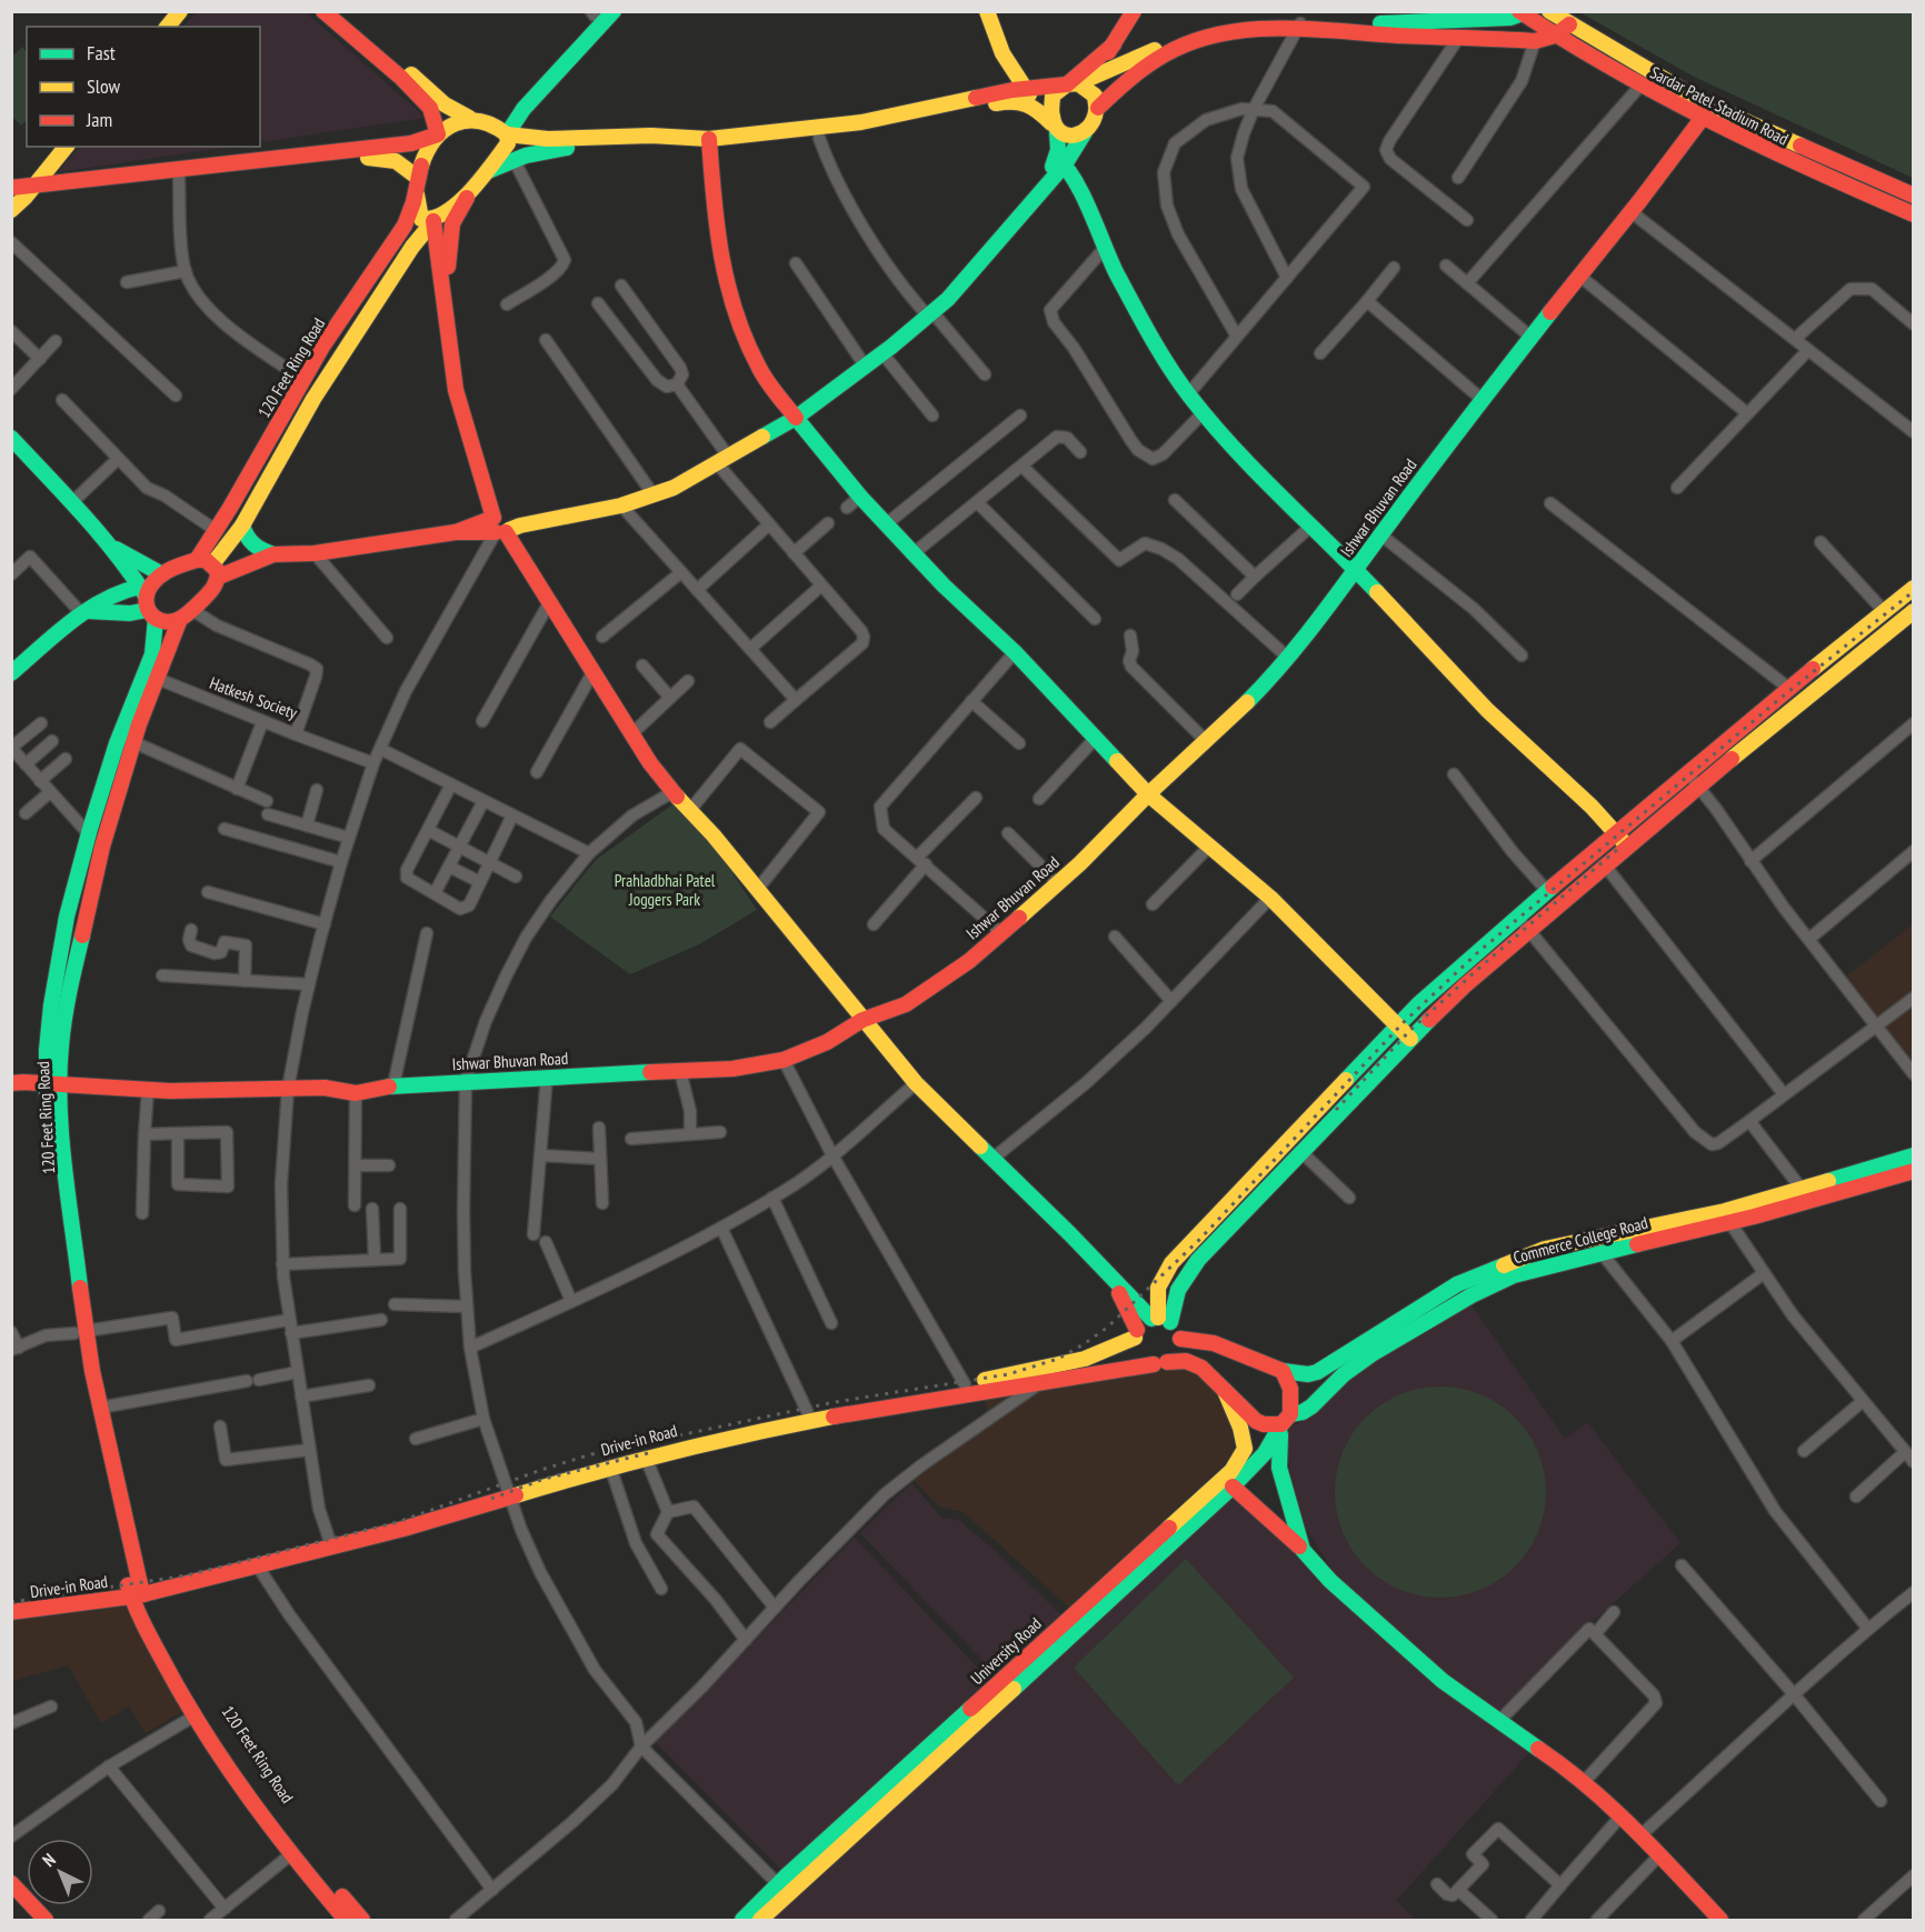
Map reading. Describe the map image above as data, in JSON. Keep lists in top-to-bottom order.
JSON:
{
  "streets": {
    "street": [
      "Sardar Patel Stadium Road",
      "120 Feet Ring Road",
      "Ishwar Bhuvan Road",
      "Hatkesh Society",
      "Commerce College Road",
      "Drive-in Road",
      "University Road"
    ]
  },
  "crossings": [
    ["Sardar Patel Stadium Road", "Ishwar Bhuvan Road"],
    ["120 Feet Ring Road", "Ishwar Bhuvan Road"],
    ["120 Feet Ring Road", "Hatkesh Society"],
    ["120 Feet Ring Road", "Drive-in Road"],
    ["Commerce College Road", "Drive-in Road"],
    ["Commerce College Road", "University Road"],
    ["Drive-in Road", "University Road"]
  ],
  "parks": ["Prahladbhai Patel Joggers Park"],
  "legend": ["Fast", "Slow", "Jam"],
  "north": "top left"
}
